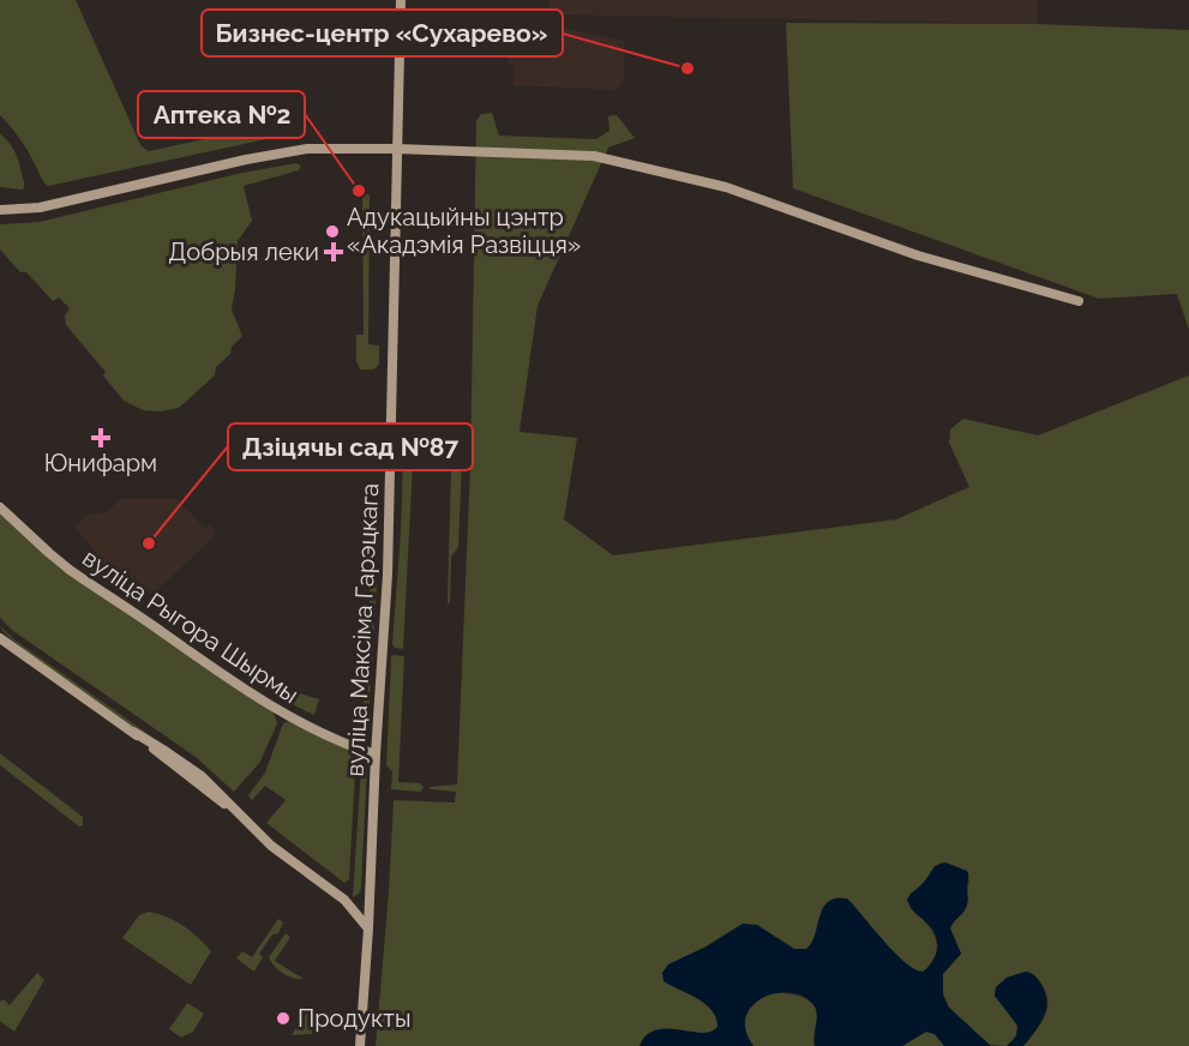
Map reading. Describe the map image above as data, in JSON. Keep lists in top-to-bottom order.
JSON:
{
  "streets": {
    "main road": ["вуліца Рыгора Шырмы", "вуліца Максіма Гарэцкага"]
  },
  "crossings": [
    ["вуліца Рыгора Шырмы", "вуліца Максіма Гарэцкага"]
  ],
  "places": {
    "other": [
      "Бизнес-центр «Сухарево»",
      "Аптека №2",
      "Адукацыйны цэнтр «Акадэмія Развіцця»",
      "Дзіцячы сад №87",
      "Продукты"
    ],
    "health": ["Добрыя леки", "Юнифарм"]
  }
}
